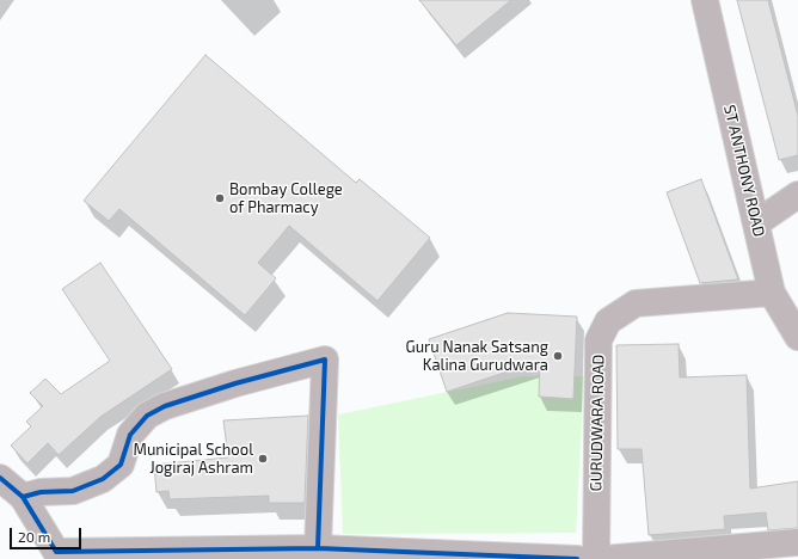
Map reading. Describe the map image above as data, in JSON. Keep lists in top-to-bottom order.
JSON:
{
  "streets": {
    "street": ["ST ANTHONY ROAD", "GURUDWARA ROAD"]
  },
  "crossings": [
    ["ST ANTHONY ROAD", "GURUDWARA ROAD"]
  ],
  "places": ["Bombay College of Pharmacy", "Guru Nanak Satsang Kalina Gurudwara", "Municipal School Jogiraj Ashram"],
  "scale_bar": "20 m"
}
